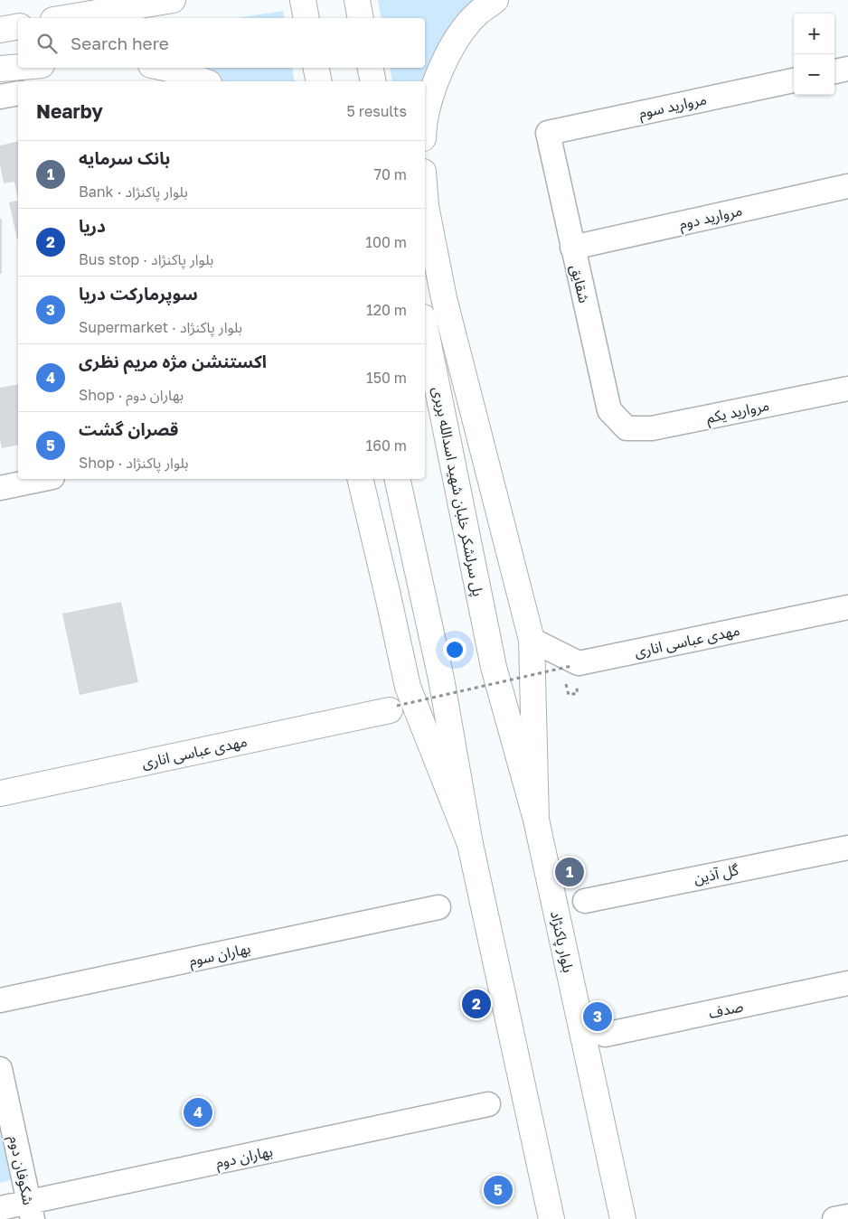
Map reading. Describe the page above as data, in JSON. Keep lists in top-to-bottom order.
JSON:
{
  "streets": {
    "main road": ["پل سرلشکر خلبان شهید اسدالله بربری", "مهدی عباسی اناری", "بلوار پاکنژاد"],
    "street": [
      "مروارید سوم",
      "مروارید دوم",
      "شقایق",
      "مروارید یکم",
      "گل آذین",
      "بهاران سوم",
      "صدف",
      "بهاران دوم",
      "شکوفان دوم"
    ]
  },
  "crossings": [
    ["مروارید سوم", "شقایق"],
    ["مروارید دوم", "شقایق"],
    ["شقایق", "مروارید یکم"],
    ["پل سرلشکر خلبان شهید اسدالله بربری", "بلوار پاکنژاد"],
    ["بهاران دوم", "شکوفان دوم"]
  ],
  "page": {
    "map_buttons": ["+", "−"],
    "search": "Search here",
    "heading": ["Nearby", "5 results"],
    "list": [
      {
        "mark": "1",
        "name": "بانک سرمایه",
        "note": "Bank · بلوار پاکنژاد",
        "value": "70 m"
      },
      {
        "mark": "2",
        "name": "دریا",
        "note": "Bus stop · بلوار پاکنژاد",
        "value": "100 m"
      },
      {
        "mark": "3",
        "name": "سوپرمارکت دریا",
        "note": "Supermarket · بلوار پاکنژاد",
        "value": "120 m"
      },
      {
        "mark": "4",
        "name": "اکستنشن مژه مریم نظری",
        "note": "Shop · بهاران دوم",
        "value": "150 m"
      },
      {
        "mark": "5",
        "name": "قصران گشت",
        "note": "Shop · بلوار پاکنژاد",
        "value": "160 m"
      }
    ],
    "pins": [
      "1",
      "2",
      "3",
      "4",
      "5"
    ]
  }
}
